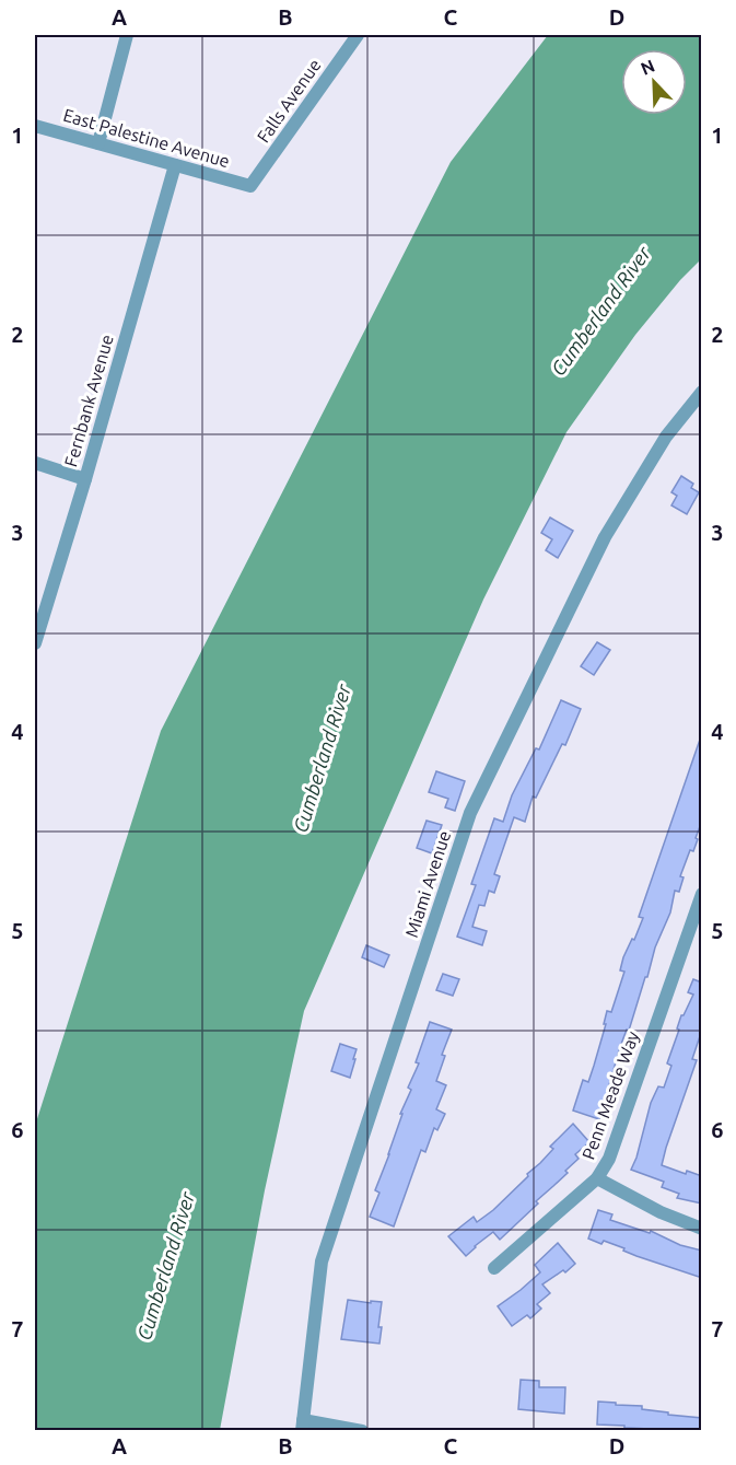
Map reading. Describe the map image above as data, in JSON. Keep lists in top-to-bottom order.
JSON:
{
  "streets": {
    "street": [
      "Falls Avenue",
      "East Palestine Avenue",
      "Fernbank Avenue",
      "Miami Avenue",
      "Penn Meade Way"
    ]
  },
  "crossings": [
    ["Falls Avenue", "East Palestine Avenue"],
    ["East Palestine Avenue", "Fernbank Avenue"]
  ],
  "water": ["Cumberland River"],
  "north": "top left",
  "grid": {
    "columns": [
      "A",
      "B",
      "C",
      "D"
    ],
    "rows": [
      "1",
      "2",
      "3",
      "4",
      "5",
      "6",
      "7"
    ]
  }
}
